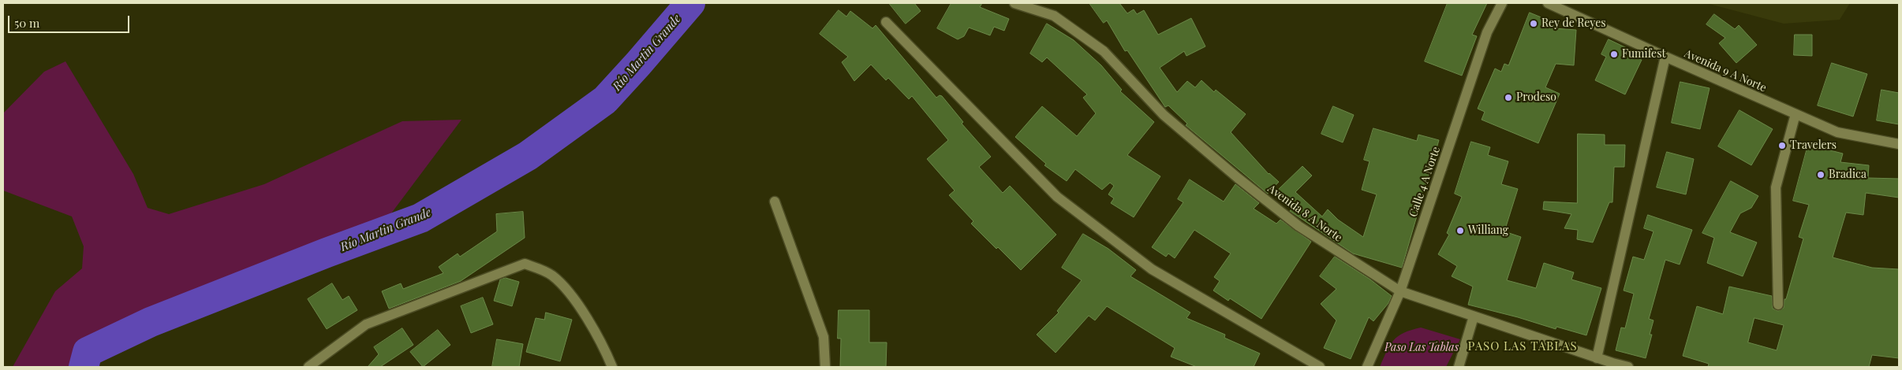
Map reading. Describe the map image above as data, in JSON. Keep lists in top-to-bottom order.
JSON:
{
  "streets": {
    "street": ["Avenida 9 A Norte", "Calle 4 A Norte", "Avenida 8 A Norte"]
  },
  "crossings": [
    ["Calle 4 A Norte", "Avenida 8 A Norte"]
  ],
  "districts": ["PASO LAS TABLAS"],
  "water": ["Río Martin Grande"],
  "parks": ["Paso Las Tablas"],
  "places": [
    "Rey de Reyes",
    "Fumifest",
    "Prodeso",
    "Travelers",
    "Bradica",
    "Williang"
  ],
  "scale_bar": "50 m"
}
